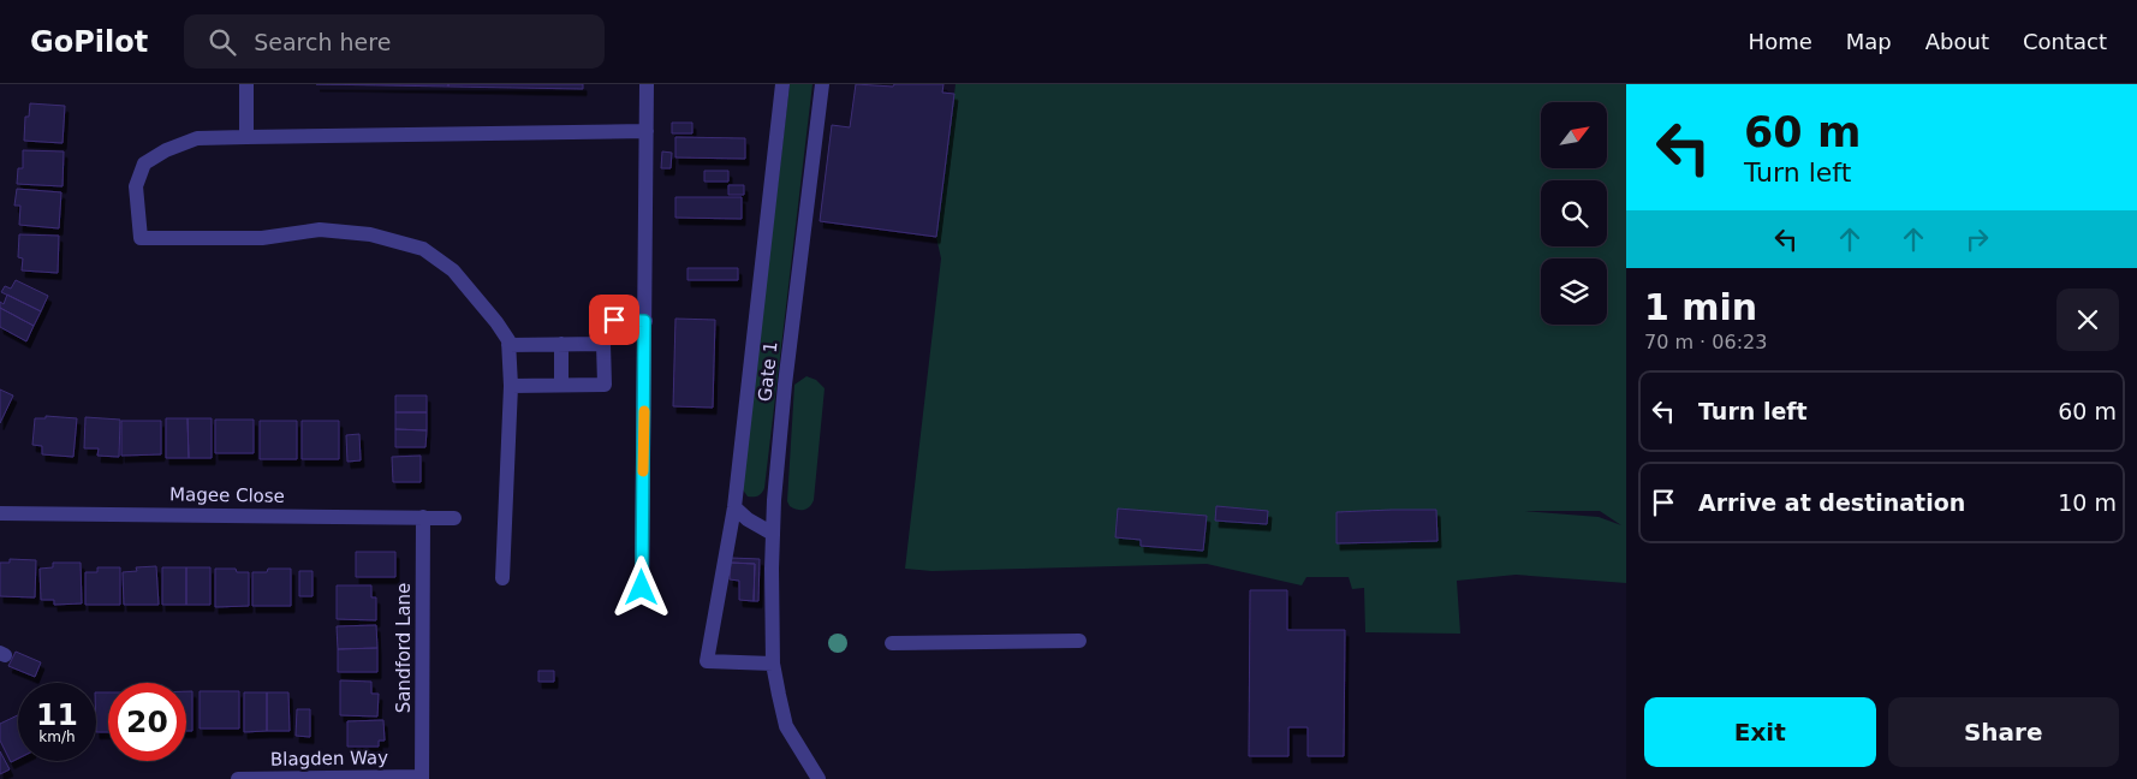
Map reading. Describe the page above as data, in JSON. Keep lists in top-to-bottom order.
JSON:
{
  "streets": {
    "street": [
      "Gate 1",
      "Magee Close",
      "Sandford Lane",
      "Blagden Way"
    ]
  },
  "crossings": [
    ["Magee Close", "Sandford Lane"],
    ["Sandford Lane", "Blagden Way"]
  ],
  "north": "top right",
  "page": {
    "header": "GoPilot",
    "search": "Search here",
    "nav": [
      "Home",
      "Map",
      "About",
      "Contact"
    ],
    "turn": ["60 m", "Turn left"],
    "heading": ["1 min", "70 m · 06:23"],
    "list": [
      {
        "name": "Turn left",
        "value": "60 m"
      },
      {
        "name": "Arrive at destination",
        "value": "10 m"
      }
    ],
    "speed": "11 km/h",
    "limit": "20",
    "buttons": ["Exit", "Share"]
  }
}
